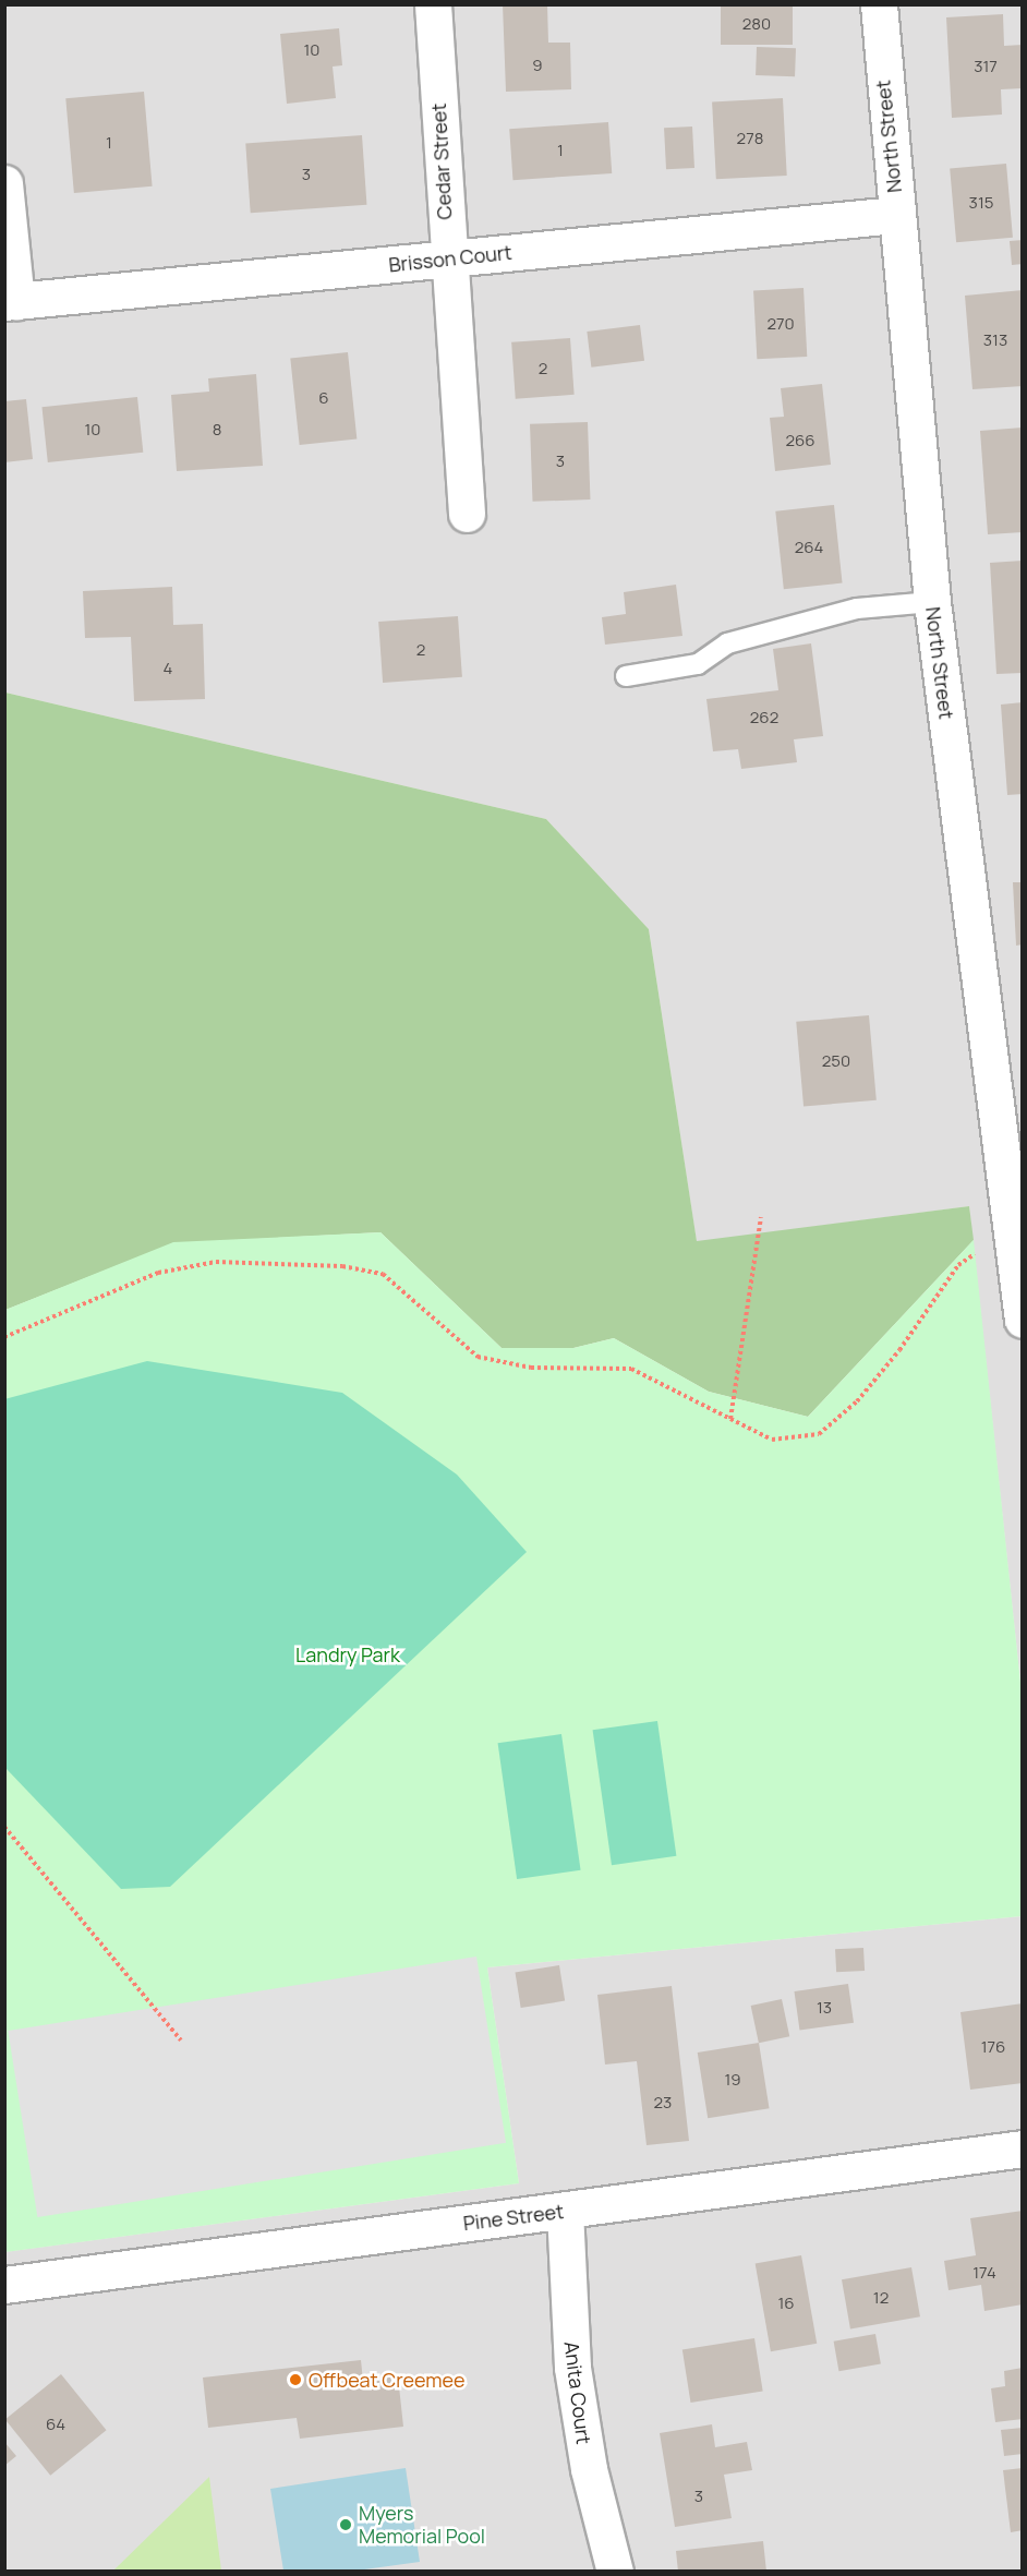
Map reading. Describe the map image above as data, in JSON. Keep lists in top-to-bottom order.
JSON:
{
  "streets": {
    "street": [
      "North Street",
      "Cedar Street",
      "Brisson Court",
      "Pine Street",
      "Anita Court"
    ]
  },
  "crossings": [
    ["North Street", "Brisson Court"],
    ["Cedar Street", "Brisson Court"],
    ["Pine Street", "Anita Court"]
  ],
  "parks": ["Landry Park"],
  "places": ["Offbeat Creemee", "Myers Memorial Pool"],
  "house_numbers": [
    "280",
    "10",
    "9",
    "317",
    "278",
    "1",
    "1",
    "3",
    "315",
    "270",
    "313",
    "2",
    "6",
    "10",
    "8",
    "266",
    "3",
    "264",
    "2",
    "4",
    "262",
    "250",
    "13",
    "176",
    "19",
    "23",
    "174",
    "12",
    "16",
    "64",
    "3"
  ]
}
